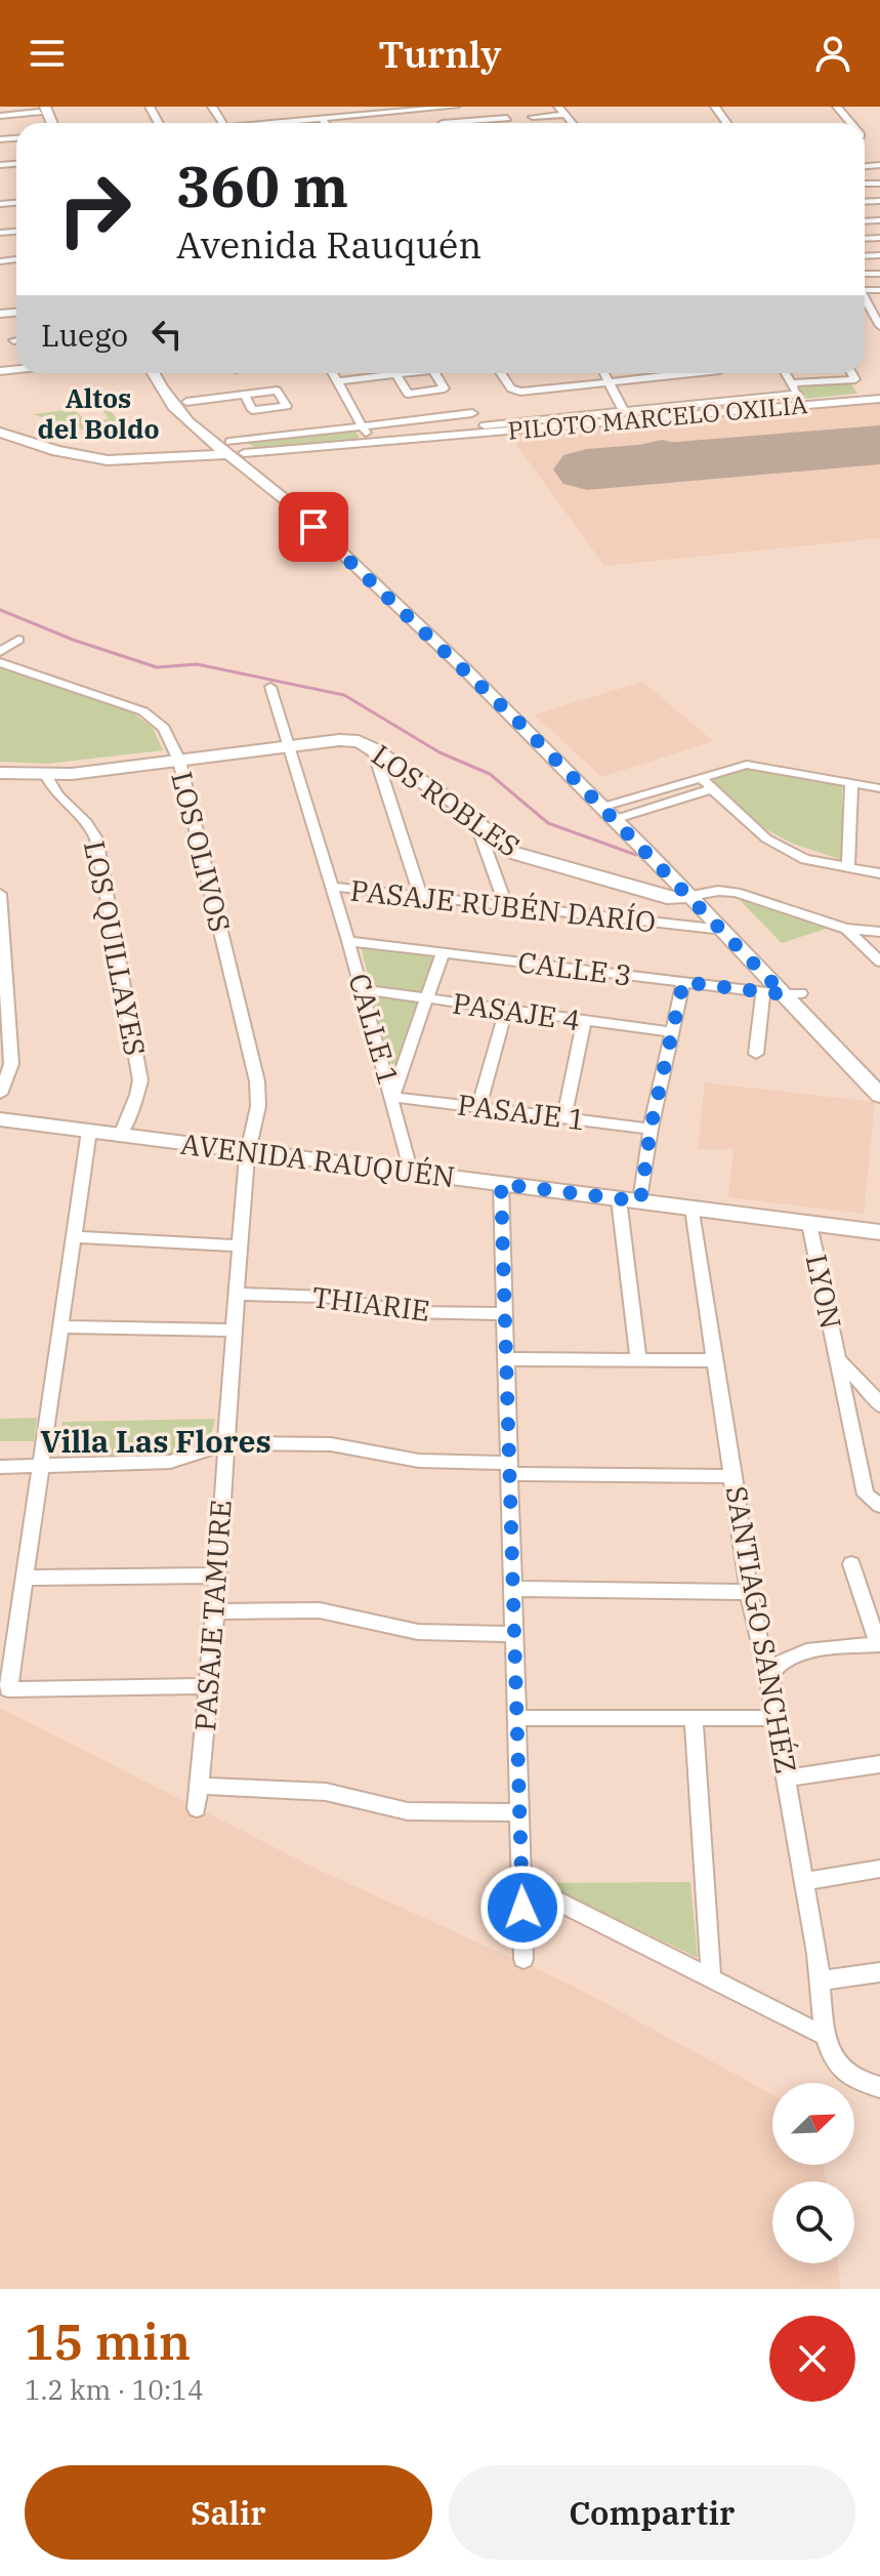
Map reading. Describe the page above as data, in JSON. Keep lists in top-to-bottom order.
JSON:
{
  "streets": {
    "main road": ["PILOTO MARCELO OXILIA", "LOS ROBLES", "AVENIDA RAUQUÉN"],
    "street": [
      "LOS OLIVOS",
      "PASAJE RUBÉN DARÍO",
      "LOS QUILLAYES",
      "CALLE 3",
      "PASAJE 4",
      "CALLE 1",
      "PASAJE 1",
      "LYON",
      "THIARIE",
      "PASAJE TAMURE",
      "SANTIAGO SANCHÉZ"
    ]
  },
  "crossings": [
    ["LOS ROBLES", "LOS OLIVOS"],
    ["LOS ROBLES", "LOS QUILLAYES"],
    ["LOS ROBLES", "CALLE 1"],
    ["LOS OLIVOS", "AVENIDA RAUQUÉN"],
    ["LOS OLIVOS", "PASAJE TAMURE"],
    ["PASAJE RUBÉN DARÍO", "CALLE 1"],
    ["LOS QUILLAYES", "AVENIDA RAUQUÉN"],
    ["CALLE 3", "CALLE 1"],
    ["PASAJE 4", "CALLE 1"],
    ["CALLE 1", "PASAJE 1"],
    ["CALLE 1", "AVENIDA RAUQUÉN"],
    ["AVENIDA RAUQUÉN", "LYON"],
    ["AVENIDA RAUQUÉN", "PASAJE TAMURE"],
    ["AVENIDA RAUQUÉN", "SANTIAGO SANCHÉZ"],
    ["THIARIE", "PASAJE TAMURE"]
  ],
  "districts": ["Altos del Boldo", "Villa Las Flores"],
  "north": "top right",
  "page": {
    "header": "Turnly",
    "turn": ["360 m", "Avenida Rauquén"],
    "then": "Luego",
    "heading": ["15 min", "1.2 km · 10:14"],
    "buttons": ["Salir", "Compartir"]
  }
}
